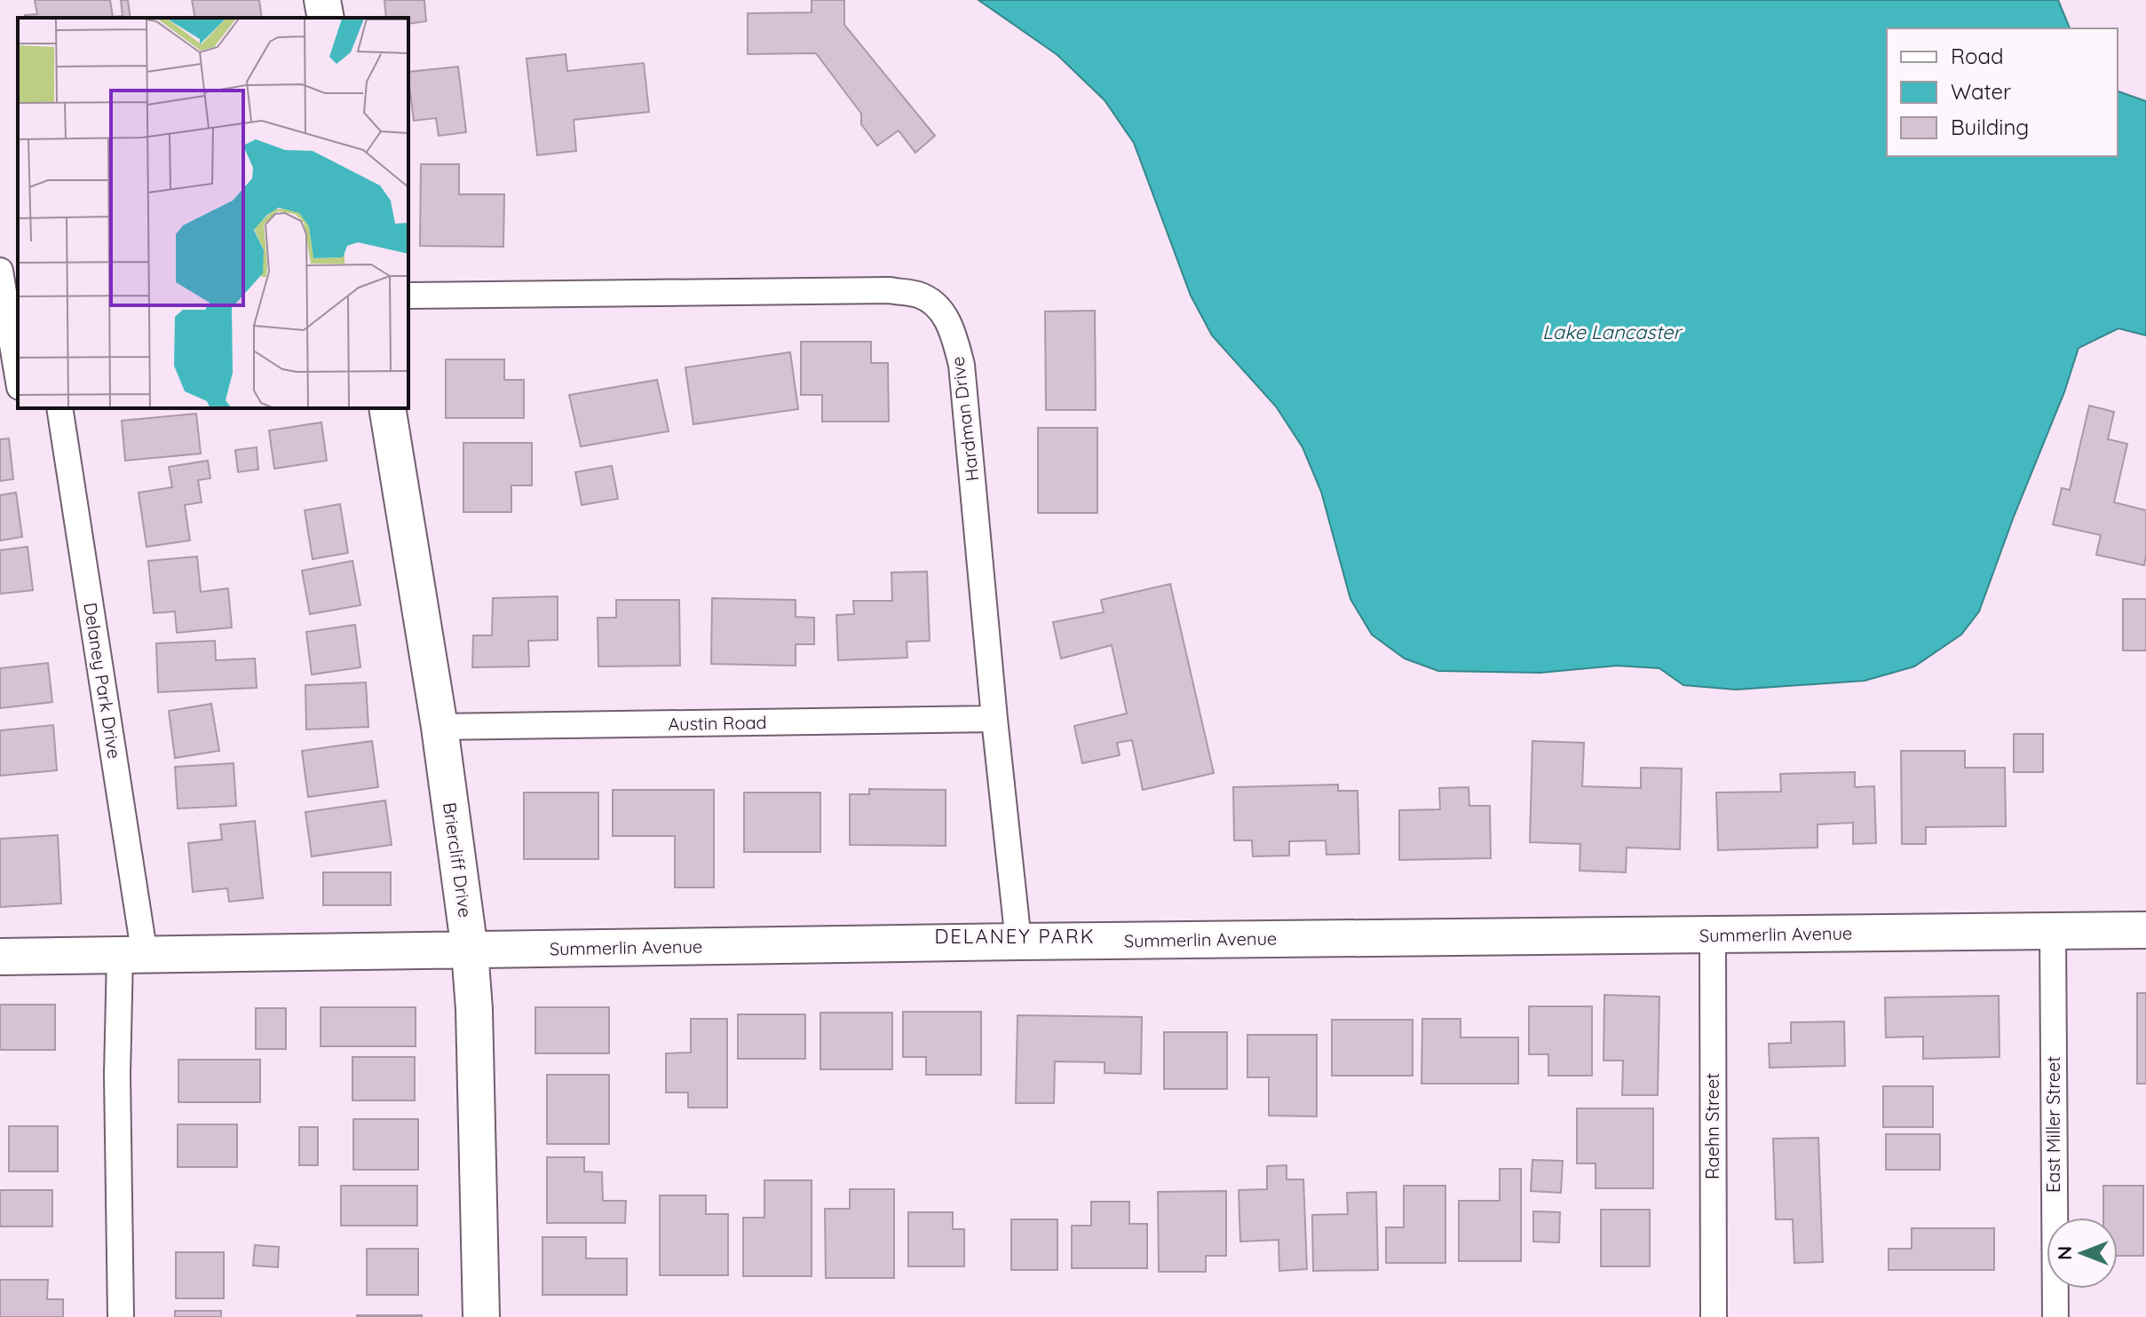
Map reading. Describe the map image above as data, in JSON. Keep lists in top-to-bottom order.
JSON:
{
  "streets": {
    "street": [
      "Hardman Drive",
      "Delaney Park Drive",
      "Austin Road",
      "Briercliff Drive",
      "Summerlin Avenue",
      "East Miller Street",
      "Raehn Street"
    ]
  },
  "crossings": [
    ["Hardman Drive", "Austin Road"],
    ["Hardman Drive", "Summerlin Avenue"],
    ["Delaney Park Drive", "Summerlin Avenue"],
    ["Austin Road", "Briercliff Drive"],
    ["Briercliff Drive", "Summerlin Avenue"],
    ["Summerlin Avenue", "East Miller Street"],
    ["Summerlin Avenue", "Raehn Street"]
  ],
  "districts": ["DELANEY PARK"],
  "water": ["Lake Lancaster"],
  "legend": ["Road", "Water", "Building"],
  "north": "left"
}
